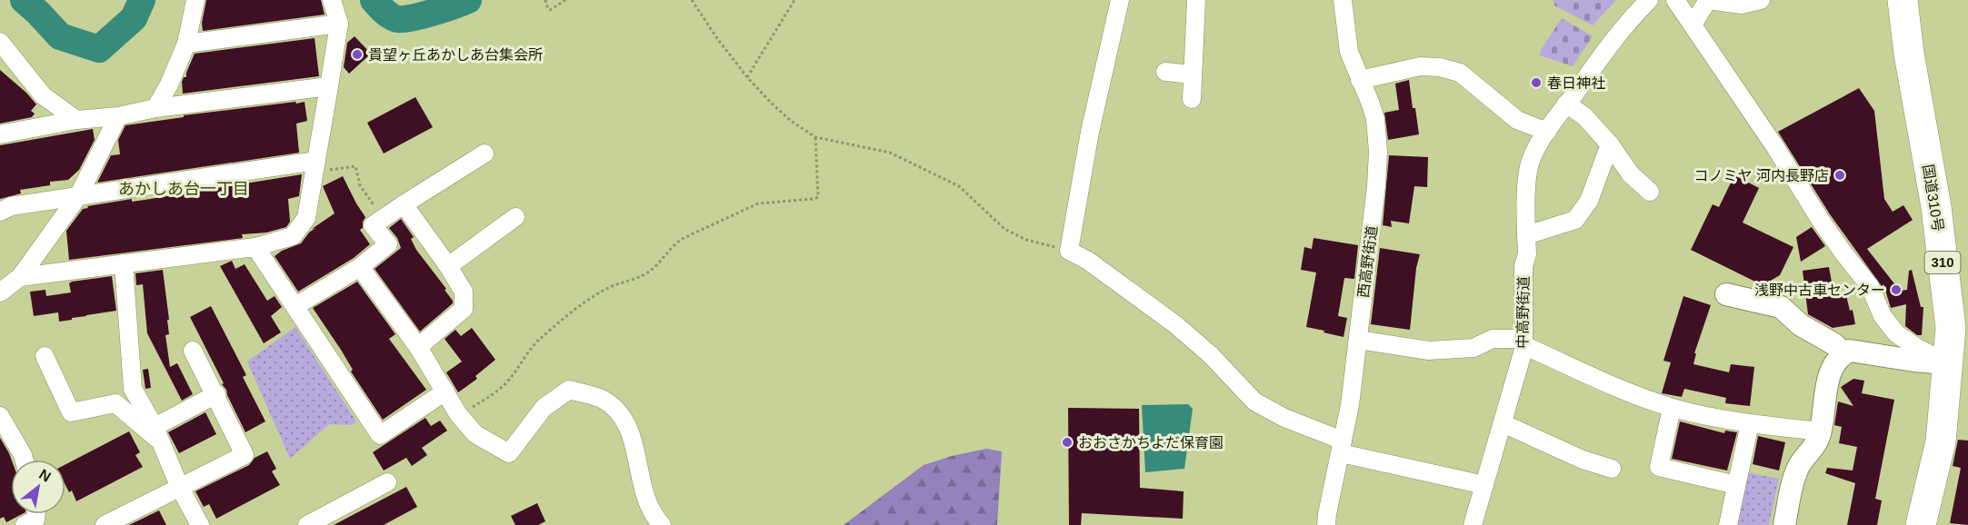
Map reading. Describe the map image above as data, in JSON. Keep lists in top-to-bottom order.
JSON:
{
  "streets": {
    "highway": ["国道310号", "310"],
    "street": ["西高野街道", "中高野街道"]
  },
  "districts": ["あかしあ台一丁目"],
  "places": [
    "貴望ヶ丘あかしあ台集会所",
    "春日神社",
    "コノミヤ 河内長野店",
    "浅野中古車センター",
    "おおさかちよだ保育園"
  ],
  "north": "top right"
}
